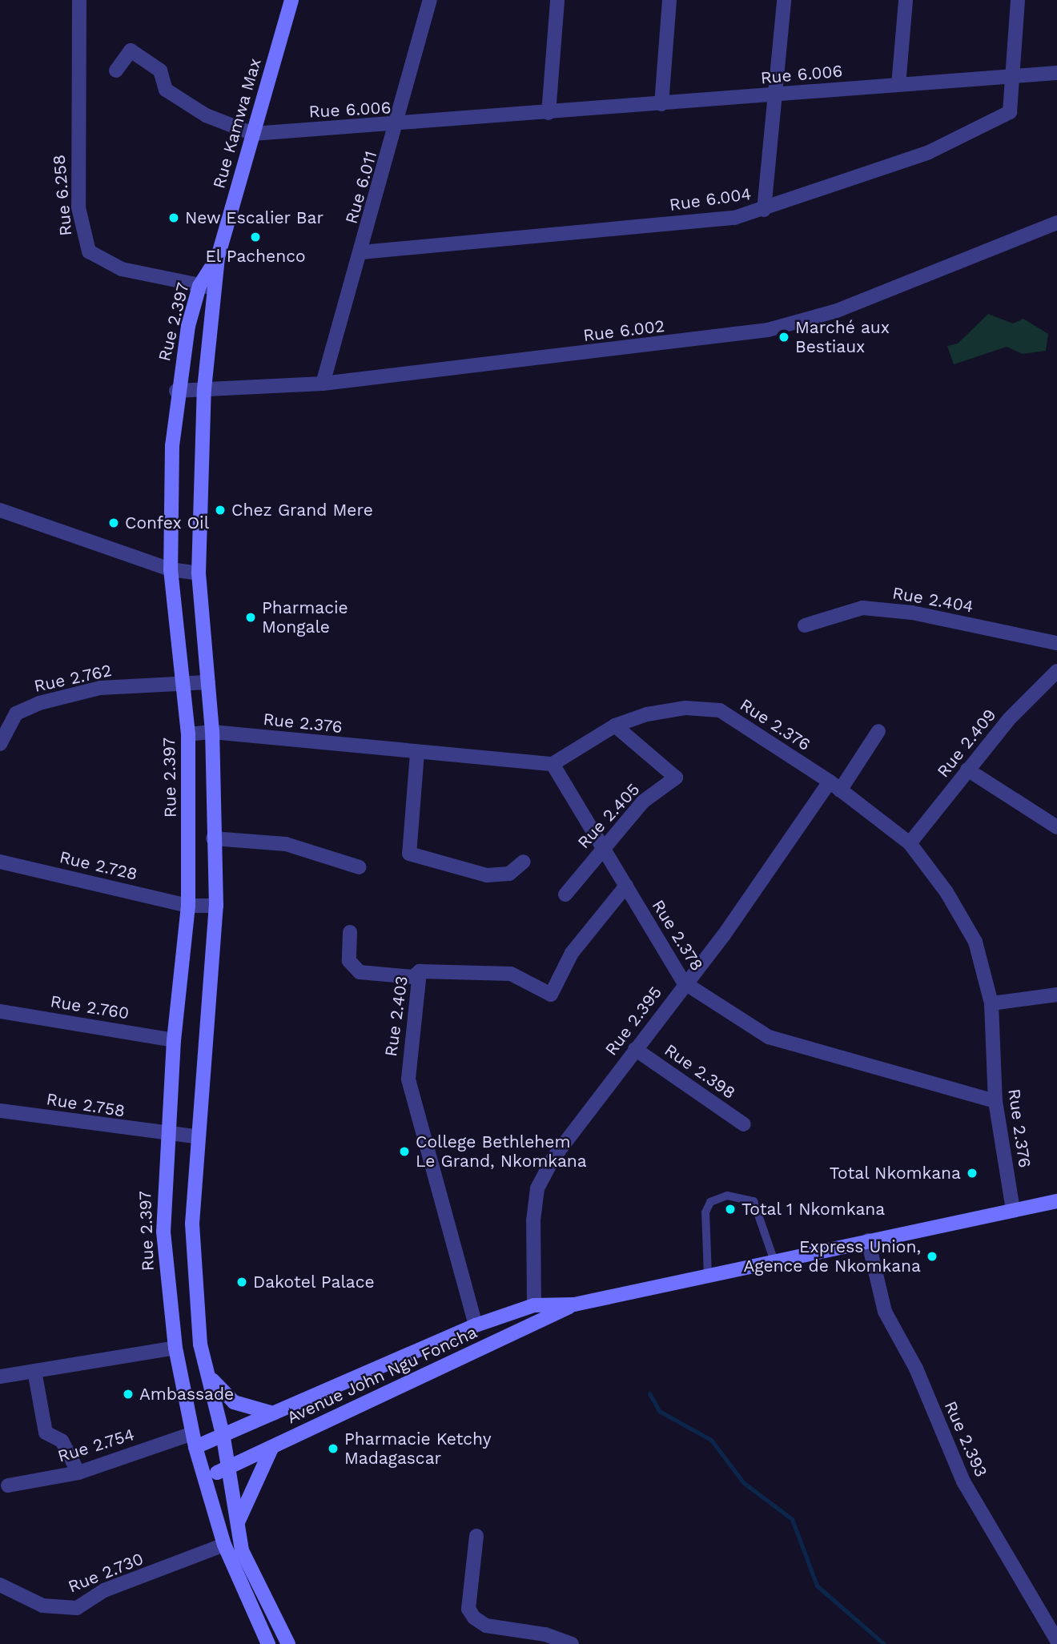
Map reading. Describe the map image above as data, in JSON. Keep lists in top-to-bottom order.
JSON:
{
  "streets": {
    "main road": ["Rue Kamwa Max", "Rue 2.397", "Avenue John Ngu Foncha"],
    "street": [
      "Rue 6.006",
      "Rue 6.011",
      "Rue 6.258",
      "Rue 6.004",
      "Rue 6.002",
      "Rue 2.404",
      "Rue 2.762",
      "Rue 2.376",
      "Rue 2.409",
      "Rue 2.405",
      "Rue 2.728",
      "Rue 2.378",
      "Rue 2.760",
      "Rue 2.403",
      "Rue 2.395",
      "Rue 2.398",
      "Rue 2.758",
      "Rue 2.393",
      "Rue 2.754",
      "Rue 2.730"
    ]
  },
  "crossings": [
    ["Rue 6.006", "Rue Kamwa Max"],
    ["Rue 6.006", "Rue 6.011"],
    ["Rue 6.006", "Rue 6.004"],
    ["Rue Kamwa Max", "Rue 2.397"],
    ["Rue 6.011", "Rue 6.004"],
    ["Rue 6.011", "Rue 6.002"],
    ["Rue 6.258", "Rue 2.397"],
    ["Rue 2.397", "Rue 6.002"],
    ["Rue 2.397", "Rue 2.762"],
    ["Rue 2.397", "Rue 2.376"],
    ["Rue 2.397", "Rue 2.728"],
    ["Rue 2.397", "Rue 2.760"],
    ["Rue 2.397", "Rue 2.758"],
    ["Rue 2.397", "Avenue John Ngu Foncha"],
    ["Rue 2.397", "Rue 2.754"],
    ["Rue 2.397", "Rue 2.730"],
    ["Rue 2.376", "Rue 2.409"],
    ["Rue 2.376", "Rue 2.405"],
    ["Rue 2.376", "Rue 2.378"],
    ["Rue 2.376", "Rue 2.395"],
    ["Rue 2.376", "Avenue John Ngu Foncha"],
    ["Rue 2.405", "Rue 2.378"],
    ["Rue 2.378", "Rue 2.403"],
    ["Rue 2.378", "Rue 2.395"],
    ["Rue 2.403", "Avenue John Ngu Foncha"],
    ["Rue 2.395", "Rue 2.398"],
    ["Rue 2.395", "Avenue John Ngu Foncha"],
    ["Avenue John Ngu Foncha", "Rue 2.393"],
    ["Avenue John Ngu Foncha", "Rue 2.754"]
  ],
  "places": [
    "New Escalier Bar",
    "El Pachenco",
    "Marché aux Bestiaux",
    "Chez Grand Mere",
    "Confex Oil",
    "Pharmacie Mongale",
    "College Bethlehem Le Grand, Nkomkana",
    "Total Nkomkana",
    "Total 1 Nkomkana",
    "Express Union, Agence de Nkomkana",
    "Dakotel Palace",
    "Ambassade",
    "Pharmacie Ketchy Madagascar"
  ]
}
